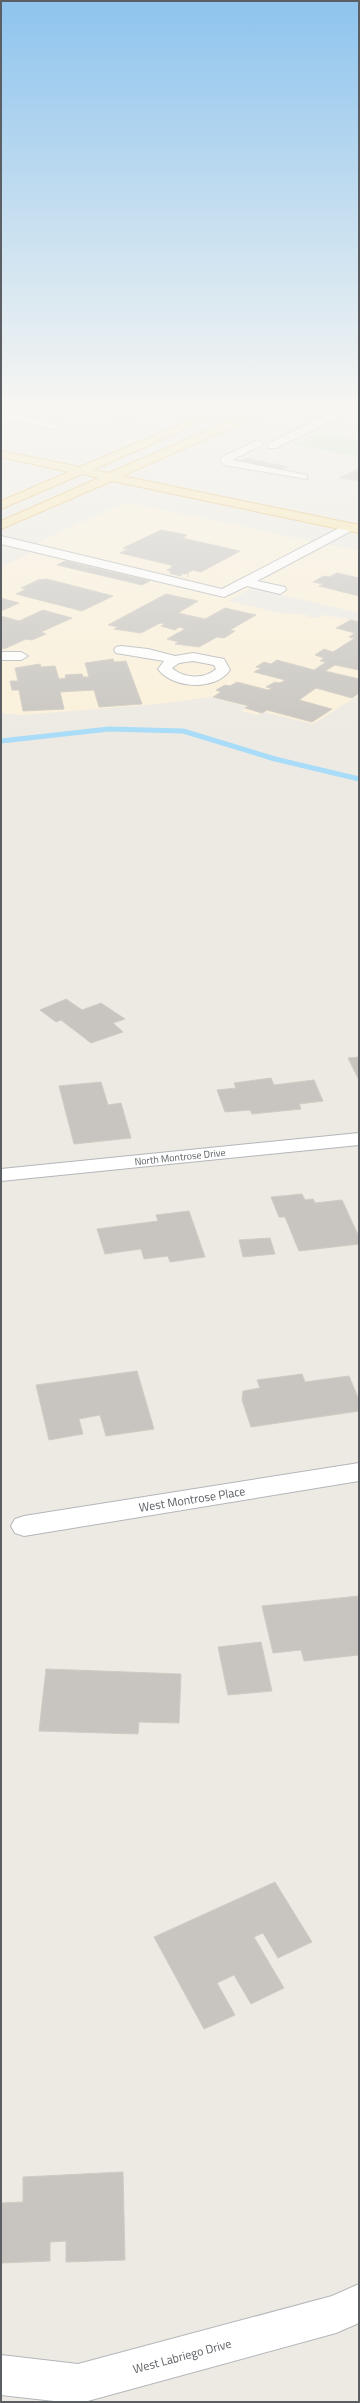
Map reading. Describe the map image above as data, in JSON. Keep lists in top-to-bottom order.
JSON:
{
  "streets": {
    "street": ["North Montrose Drive", "West Montrose Place", "West Labriego Drive"]
  }
}
